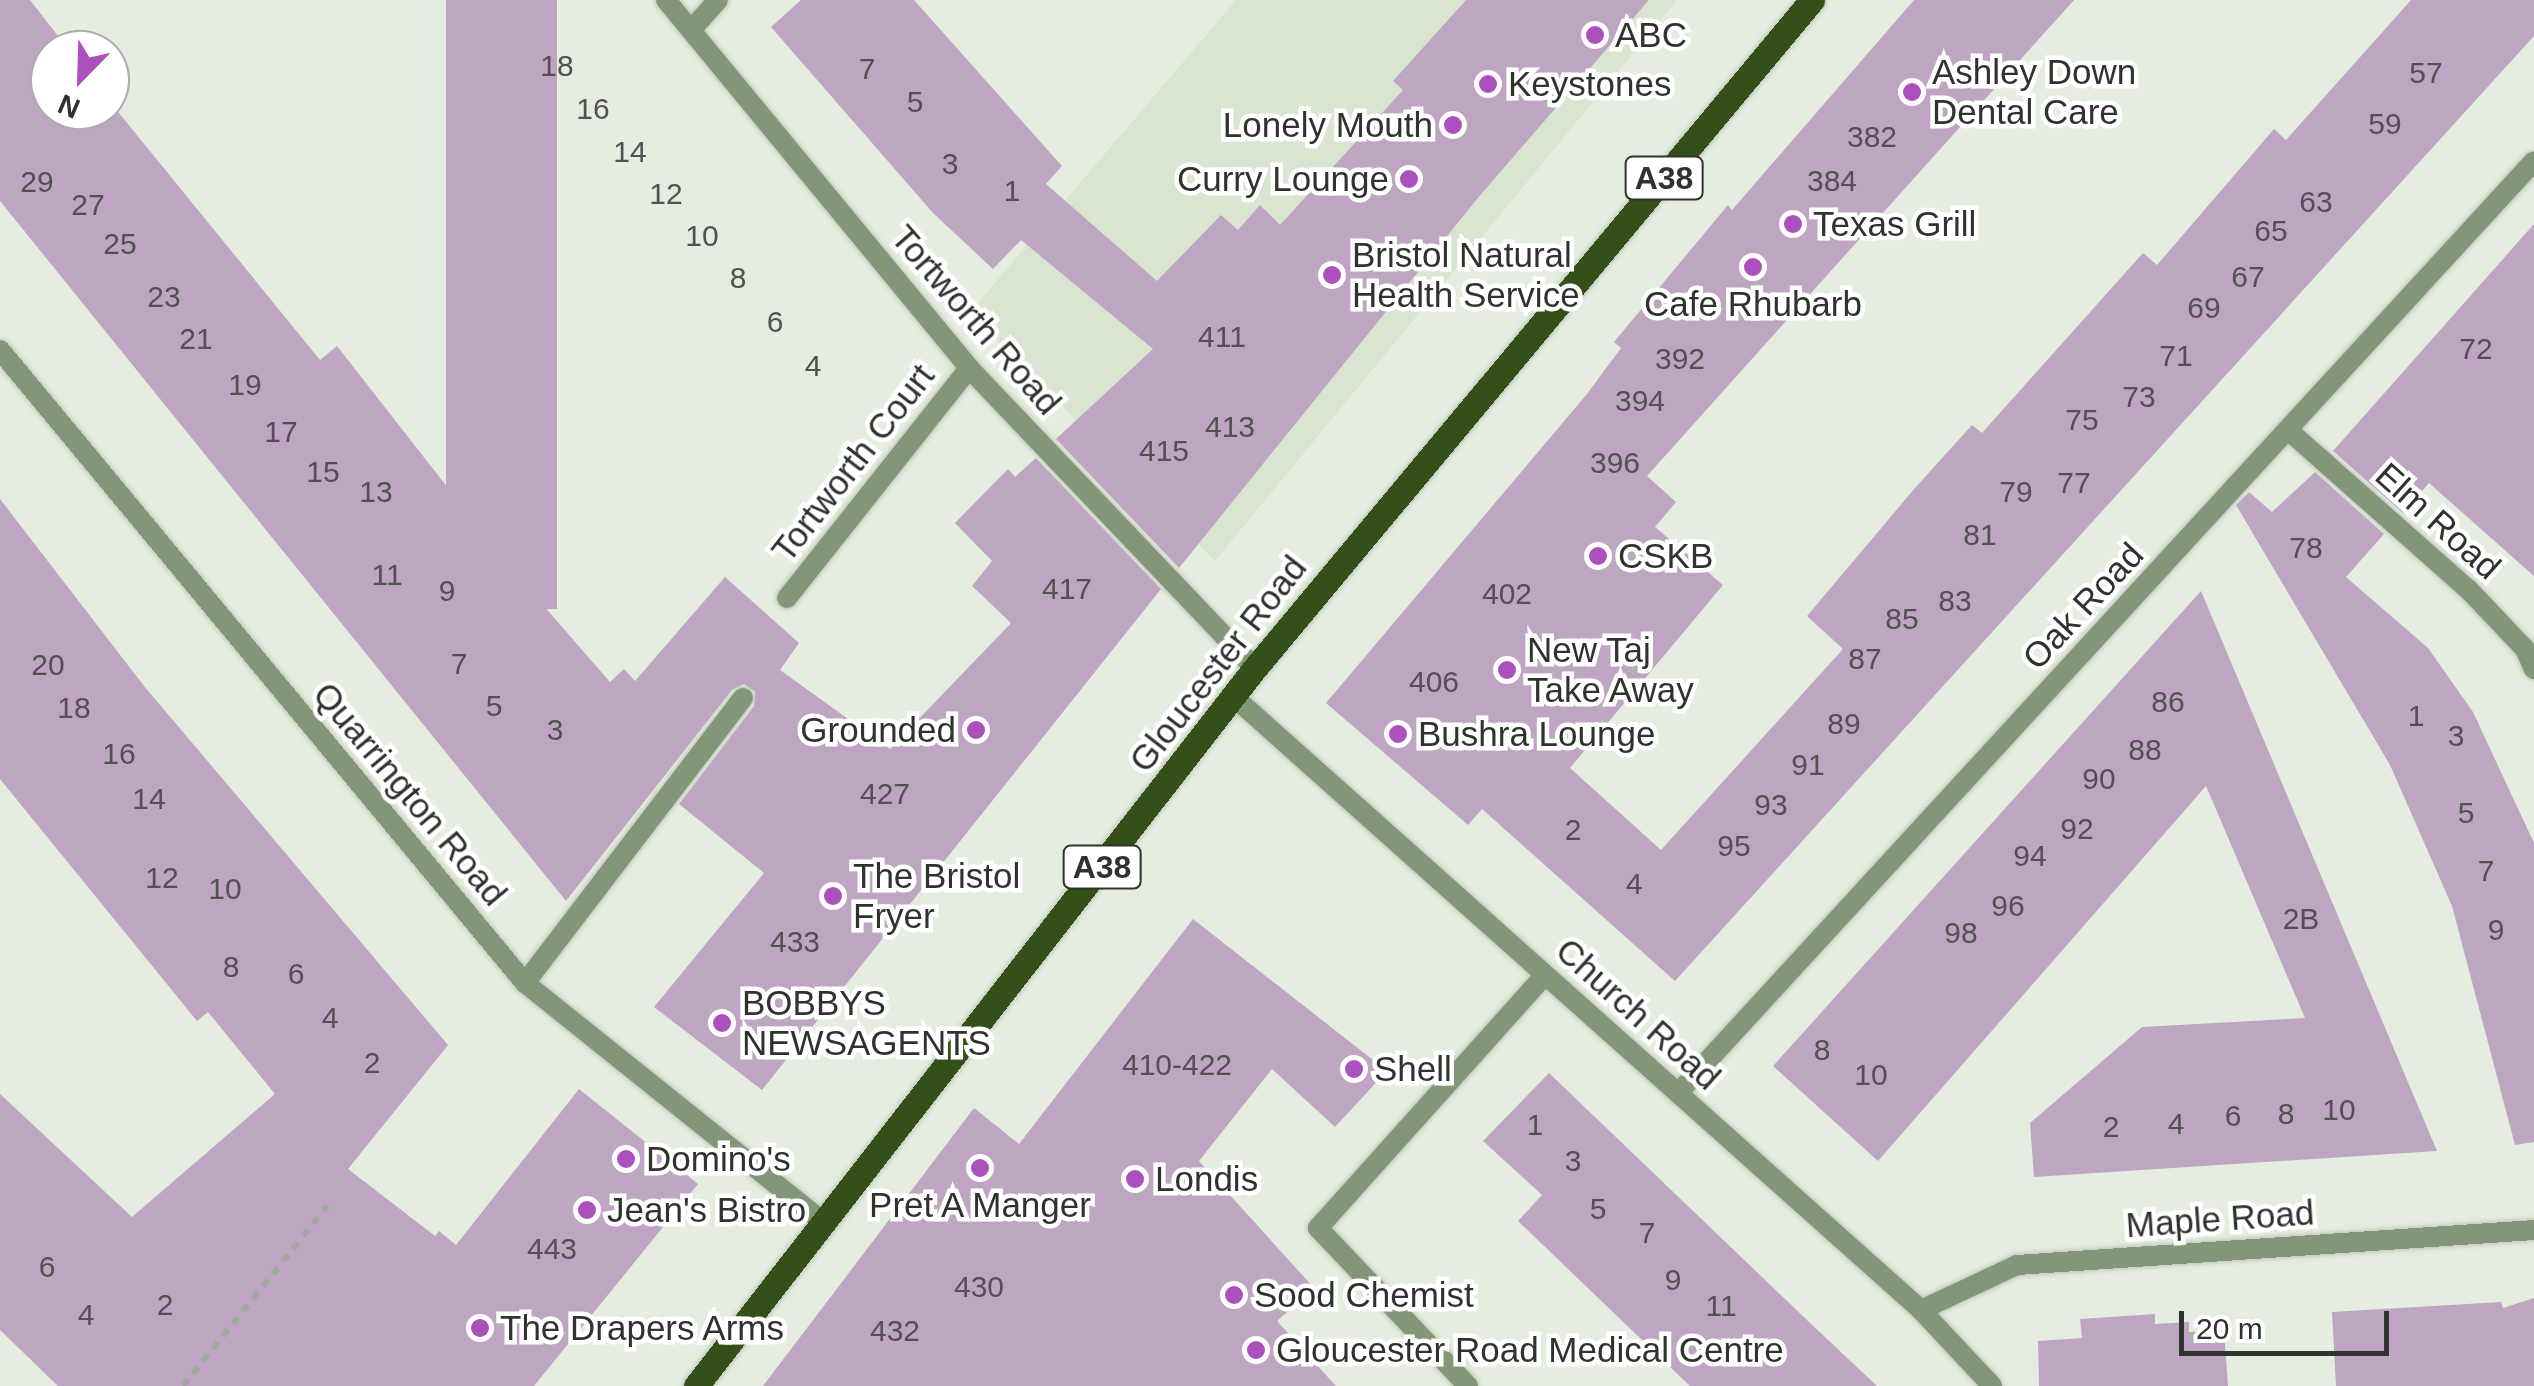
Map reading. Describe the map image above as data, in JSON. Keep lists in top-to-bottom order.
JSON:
{
  "streets": {
    "main road": ["A38", "Gloucester Road"],
    "street": [
      "Tortworth Road",
      "Tortworth Court",
      "Elm Road",
      "Oak Road",
      "Quarrington Road",
      "Church Road",
      "Maple Road"
    ]
  },
  "crossings": [
    ["Tortworth Road", "Tortworth Court"],
    ["Tortworth Road", "Gloucester Road"],
    ["Elm Road", "Oak Road"],
    ["Oak Road", "Church Road"],
    ["Gloucester Road", "Quarrington Road"],
    ["Gloucester Road", "Church Road"],
    ["Church Road", "Maple Road"]
  ],
  "places": [
    "ABC",
    "Keystones",
    "Ashley Down Dental Care",
    "Lonely Mouth",
    "Curry Lounge",
    "Texas Grill",
    "Cafe Rhubarb",
    "Bristol Natural Health Service",
    "CSKB",
    "New Taj Take Away",
    "Grounded",
    "Bushra Lounge",
    "The Bristol Fryer",
    "BOBBYS NEWSAGENTS",
    "Shell",
    "Domino's",
    "Pret A Manger",
    "Londis",
    "Jean's Bistro",
    "Sood Chemist",
    "The Drapers Arms",
    "Gloucester Road Medical Centre"
  ],
  "house_numbers": [
    "18",
    "7",
    "57",
    "5",
    "16",
    "59",
    "382",
    "14",
    "3",
    "384",
    "29",
    "1",
    "12",
    "63",
    "27",
    "65",
    "10",
    "25",
    "67",
    "8",
    "23",
    "69",
    "6",
    "411",
    "21",
    "72",
    "71",
    "392",
    "4",
    "19",
    "73",
    "394",
    "75",
    "413",
    "17",
    "415",
    "396",
    "15",
    "77",
    "13",
    "79",
    "81",
    "78",
    "11",
    "417",
    "9",
    "402",
    "83",
    "85",
    "87",
    "7",
    "20",
    "406",
    "86",
    "5",
    "18",
    "1",
    "89",
    "3",
    "3",
    "88",
    "16",
    "91",
    "90",
    "427",
    "14",
    "93",
    "5",
    "92",
    "2",
    "95",
    "94",
    "7",
    "12",
    "4",
    "10",
    "96",
    "2B",
    "9",
    "98",
    "433",
    "8",
    "6",
    "4",
    "8",
    "2",
    "410-422",
    "10",
    "10",
    "8",
    "6",
    "4",
    "1",
    "2",
    "3",
    "5",
    "7",
    "443",
    "6",
    "9",
    "430",
    "2",
    "11",
    "4",
    "432"
  ],
  "scale_bar": "20 m",
  "north": "bottom left"
}
